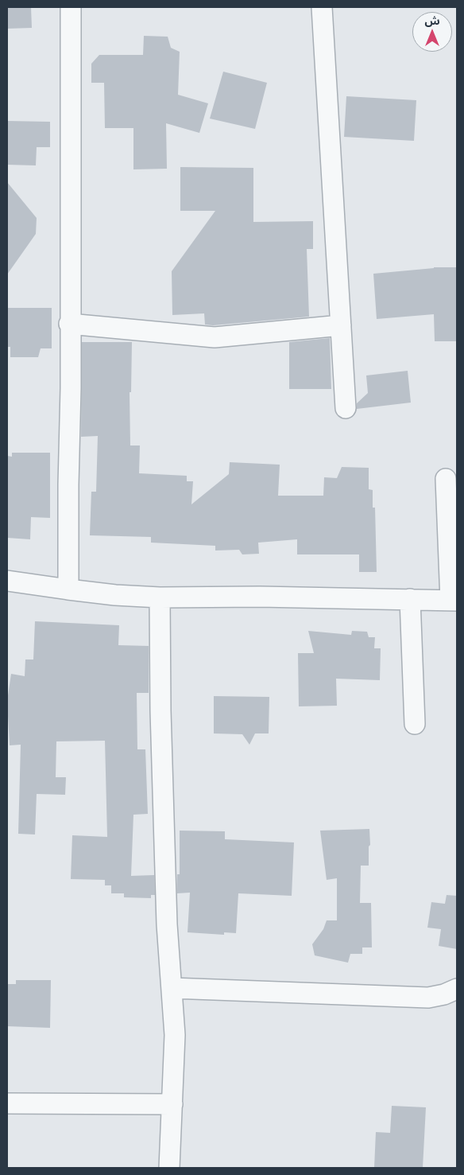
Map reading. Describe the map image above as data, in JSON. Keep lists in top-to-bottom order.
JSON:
{
  "north": "top"
}
